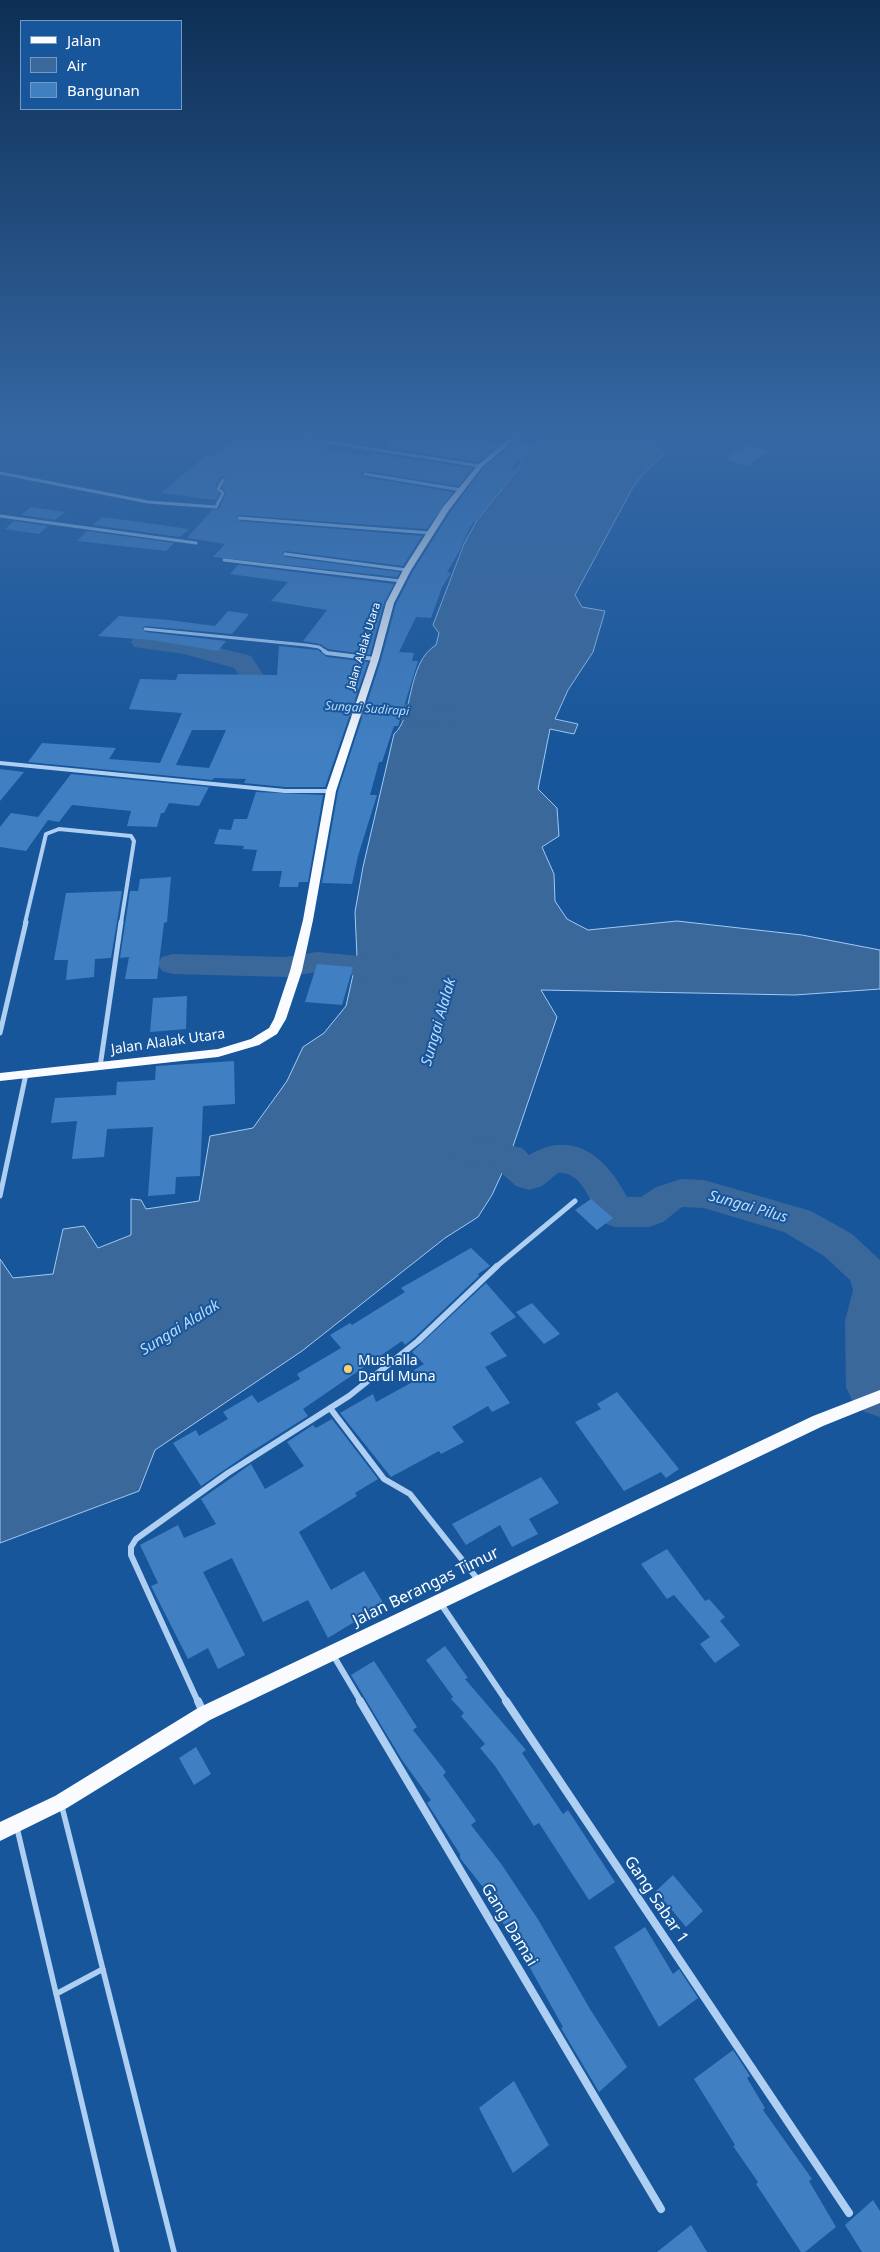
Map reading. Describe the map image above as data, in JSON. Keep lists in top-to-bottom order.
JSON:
{
  "streets": {
    "main road": ["Jalan Alalak Utara", "Jalan Berangas Timur"],
    "street": ["Gang Sabar 1", "Gang Damai"]
  },
  "crossings": [
    ["Jalan Berangas Timur", "Gang Sabar 1"],
    ["Jalan Berangas Timur", "Gang Damai"]
  ],
  "water": ["Sungai Sudirapi", "Sungai Alalak", "Sungai Pilus"],
  "places": ["Mushalla Darul Muna"],
  "legend": ["Jalan", "Air", "Bangunan"]
}
